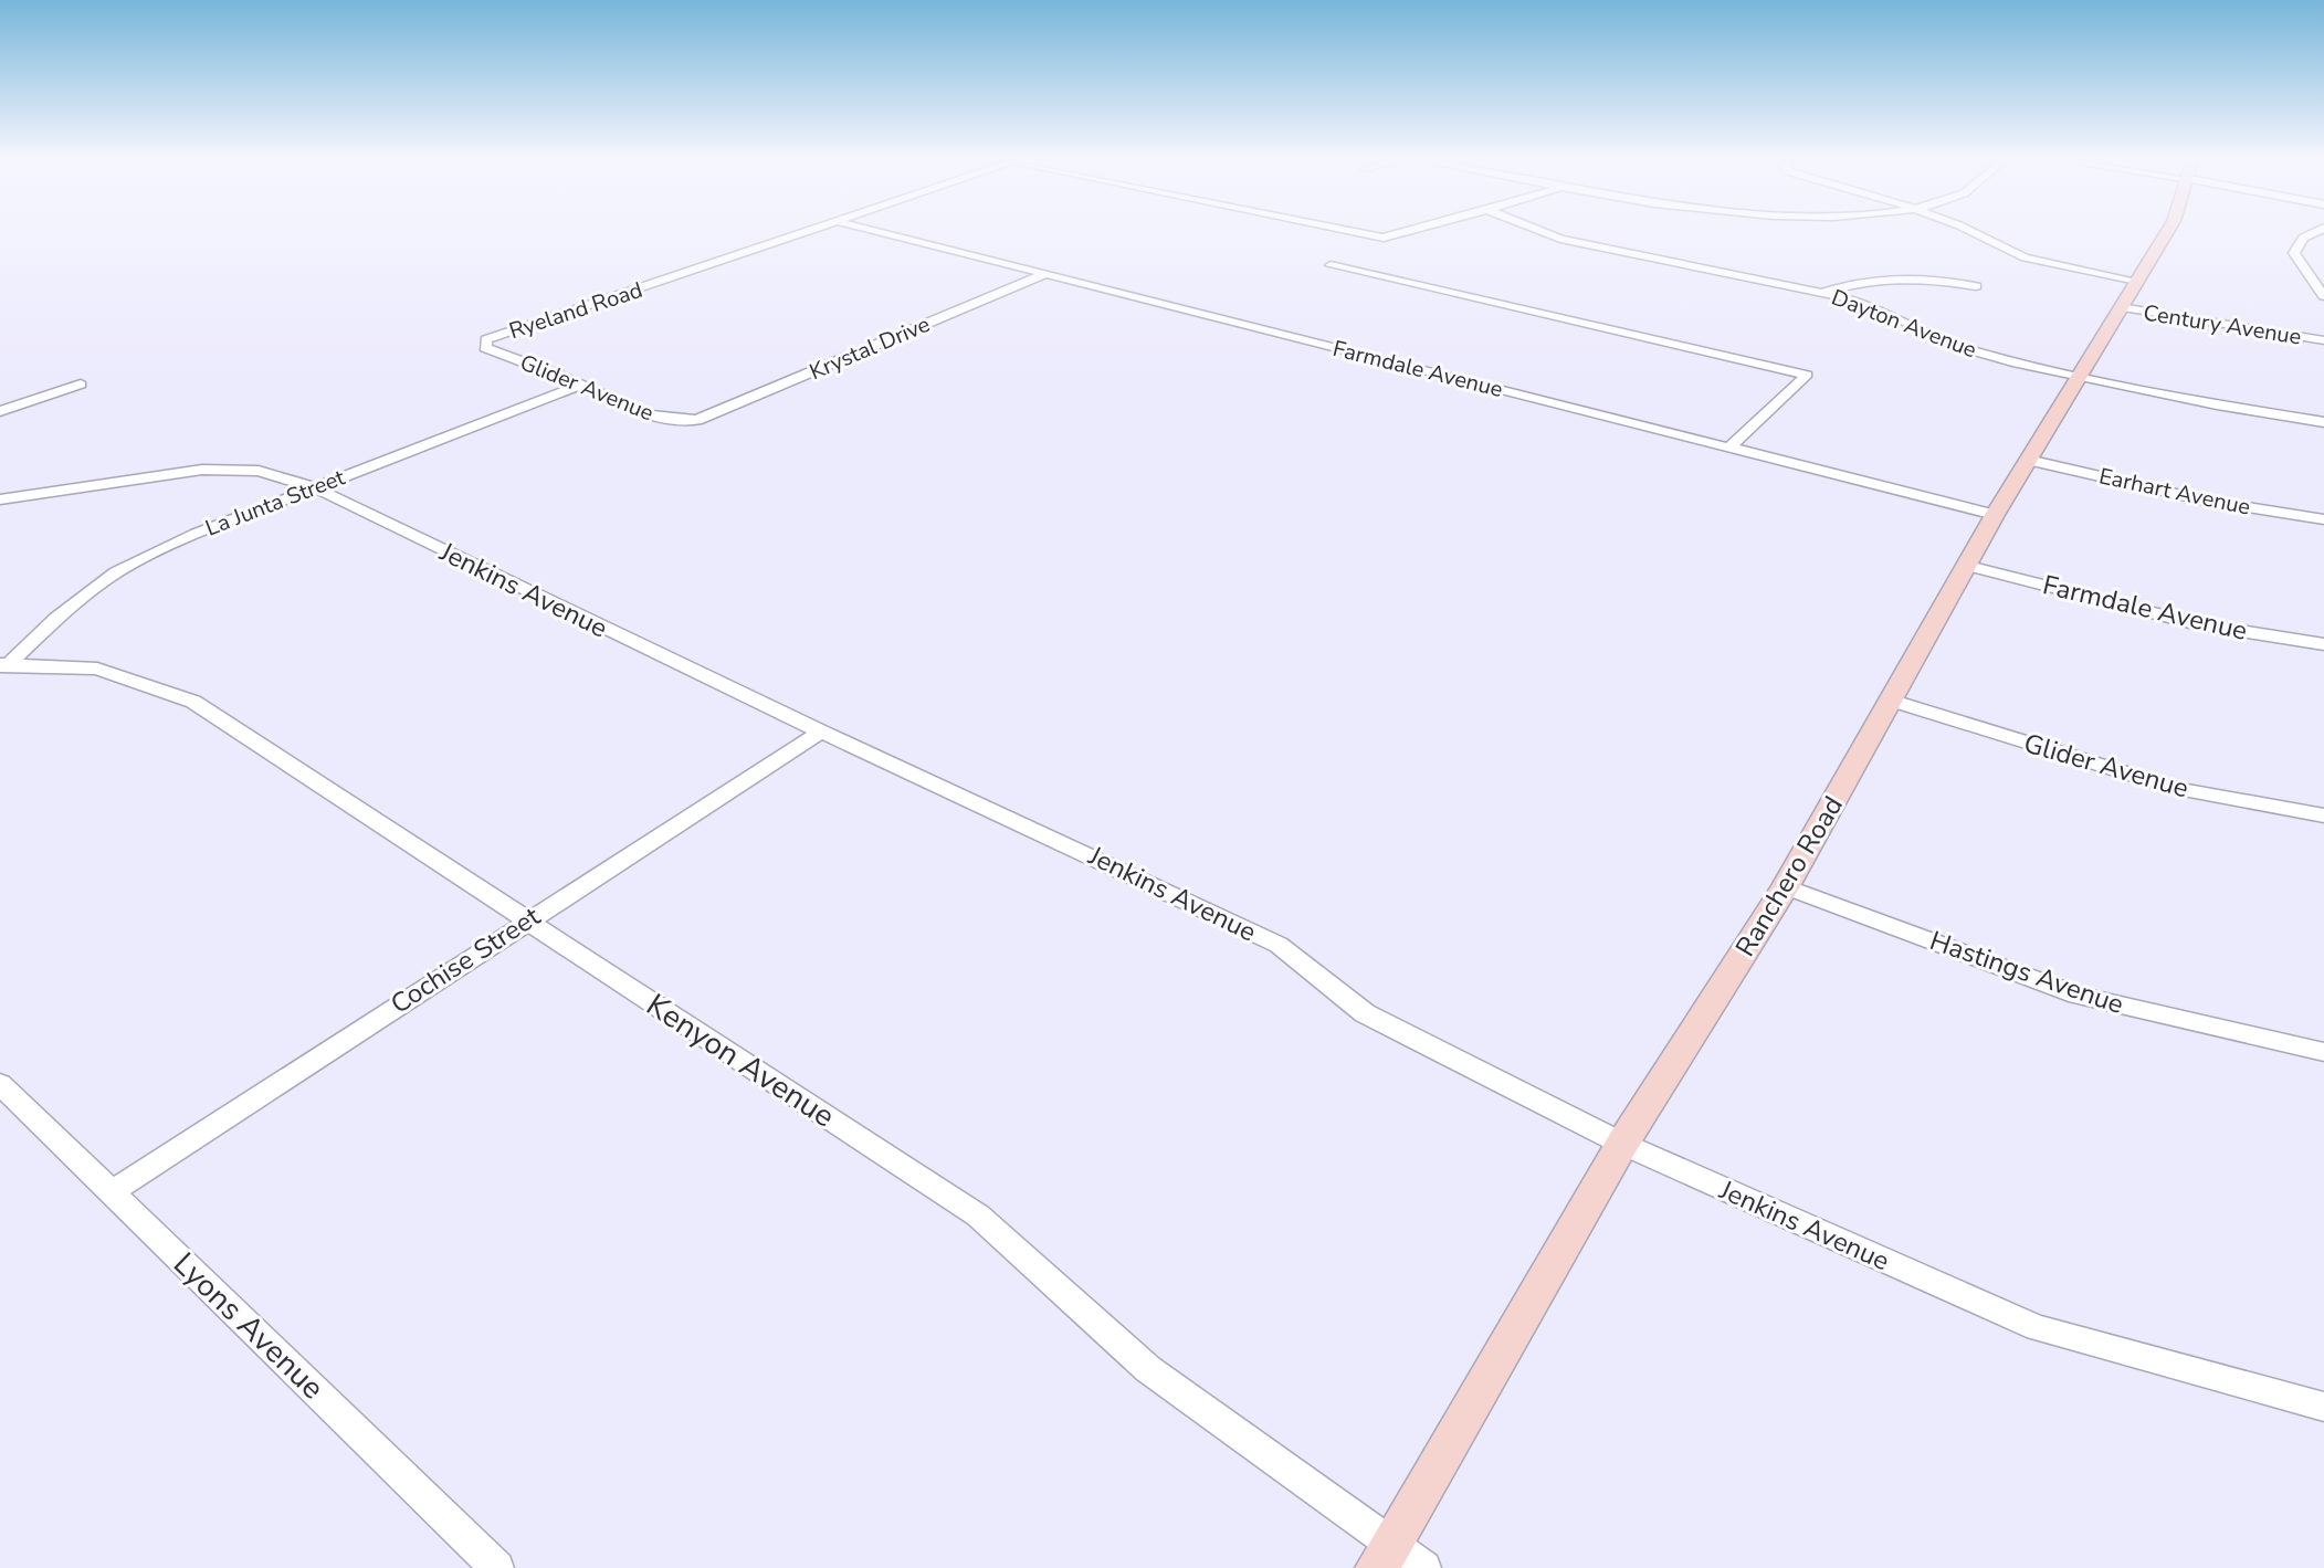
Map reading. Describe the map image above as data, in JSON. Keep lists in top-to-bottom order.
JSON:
{
  "streets": {
    "main road": ["Ranchero Road"],
    "street": [
      "Ryeland Road",
      "Dayton Avenue",
      "Century Avenue",
      "Krystal Drive",
      "Farmdale Avenue",
      "Glider Avenue",
      "Earhart Avenue",
      "La Junta Street",
      "Jenkins Avenue",
      "Cochise Street",
      "Hastings Avenue",
      "Kenyon Avenue",
      "Lyons Avenue"
    ]
  },
  "crossings": [
    ["Ryeland Road", "Glider Avenue"],
    ["Dayton Avenue", "Ranchero Road"],
    ["Century Avenue", "Ranchero Road"],
    ["Krystal Drive", "Farmdale Avenue"],
    ["Krystal Drive", "Glider Avenue"],
    ["Farmdale Avenue", "Ranchero Road"],
    ["Glider Avenue", "La Junta Street"],
    ["Glider Avenue", "Ranchero Road"],
    ["Earhart Avenue", "Ranchero Road"],
    ["La Junta Street", "Jenkins Avenue"],
    ["La Junta Street", "Kenyon Avenue"],
    ["Jenkins Avenue", "Ranchero Road"],
    ["Jenkins Avenue", "Cochise Street"],
    ["Ranchero Road", "Hastings Avenue"],
    ["Ranchero Road", "Kenyon Avenue"],
    ["Cochise Street", "Kenyon Avenue"],
    ["Cochise Street", "Lyons Avenue"]
  ]
}
